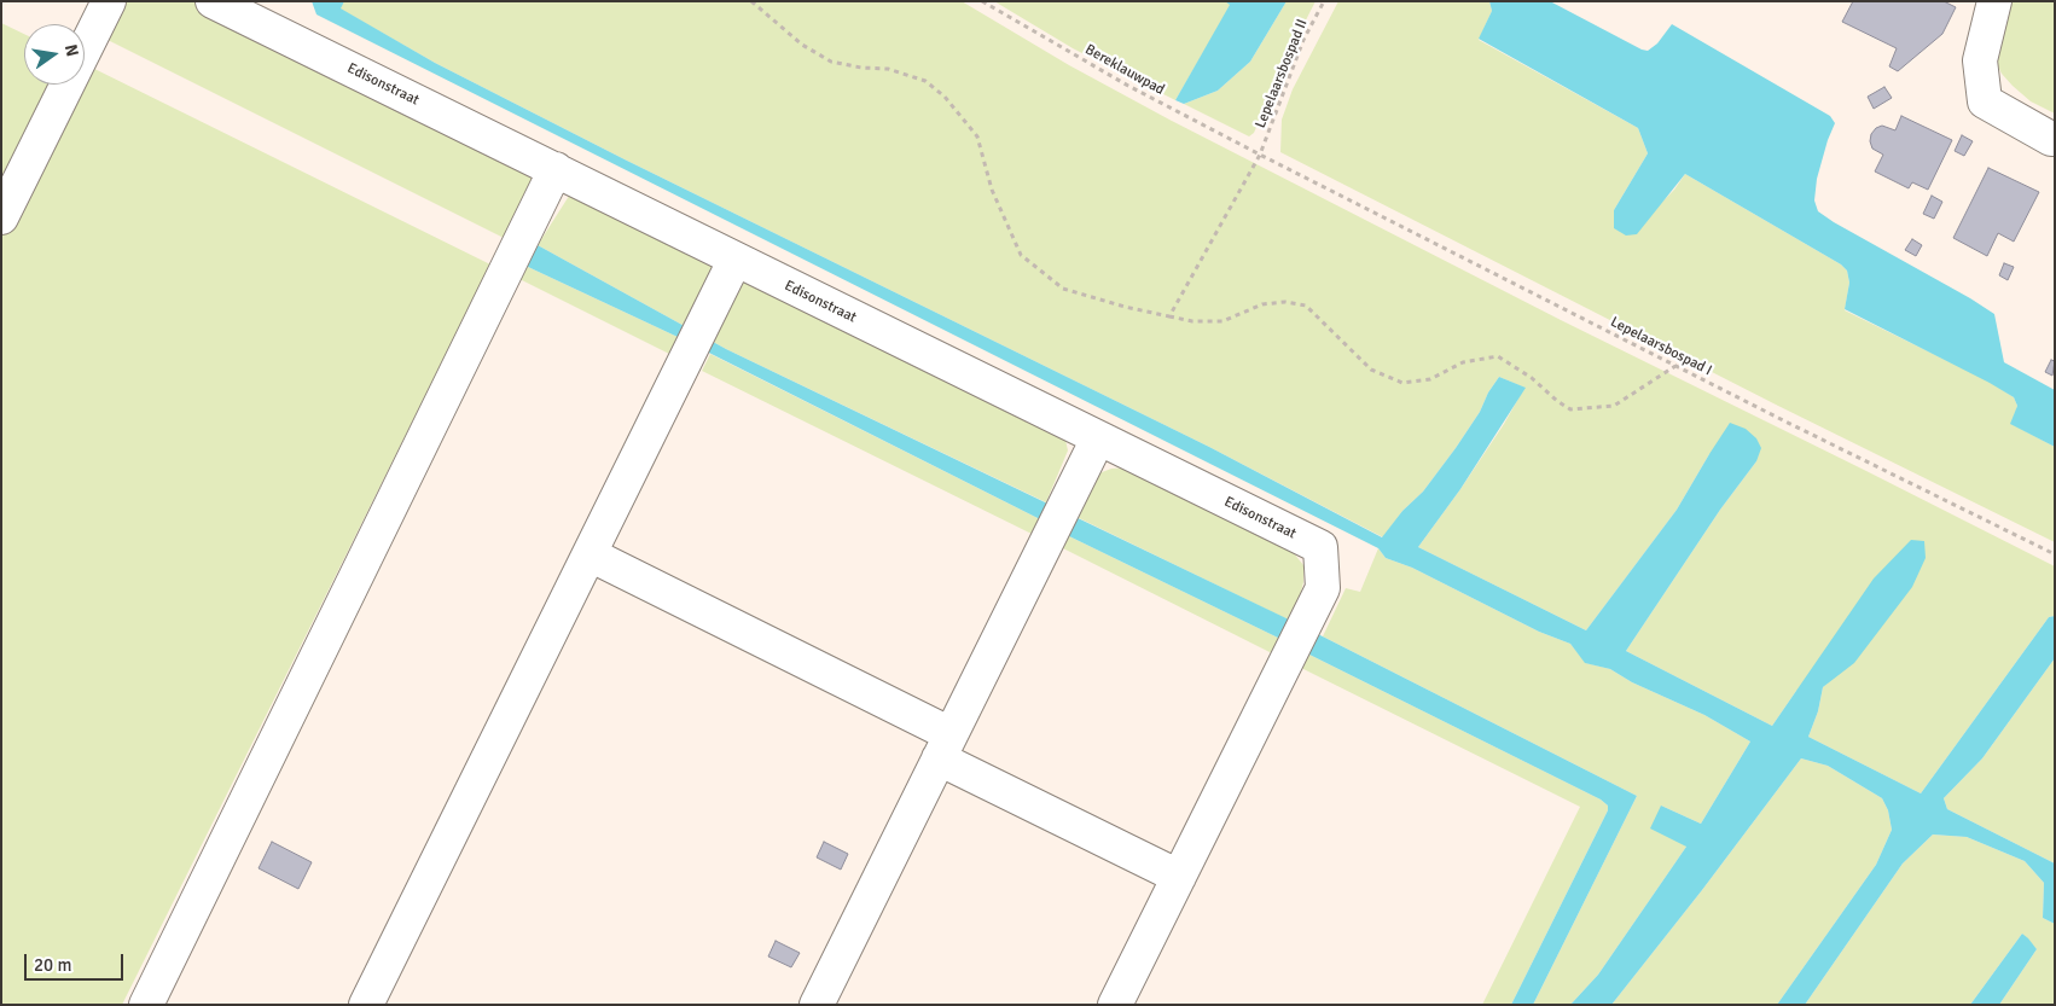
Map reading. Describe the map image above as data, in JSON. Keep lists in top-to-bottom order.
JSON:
{
  "streets": {
    "street": ["Edisonstraat"],
    "path": ["Bereklauwpad", "Lepelaarsbospad II", "Lepelaarsbospad I"]
  },
  "crossings": [
    ["Bereklauwpad", "Lepelaarsbospad II"],
    ["Bereklauwpad", "Lepelaarsbospad I"],
    ["Lepelaarsbospad II", "Lepelaarsbospad I"]
  ],
  "scale_bar": "20 m",
  "north": "right"
}
